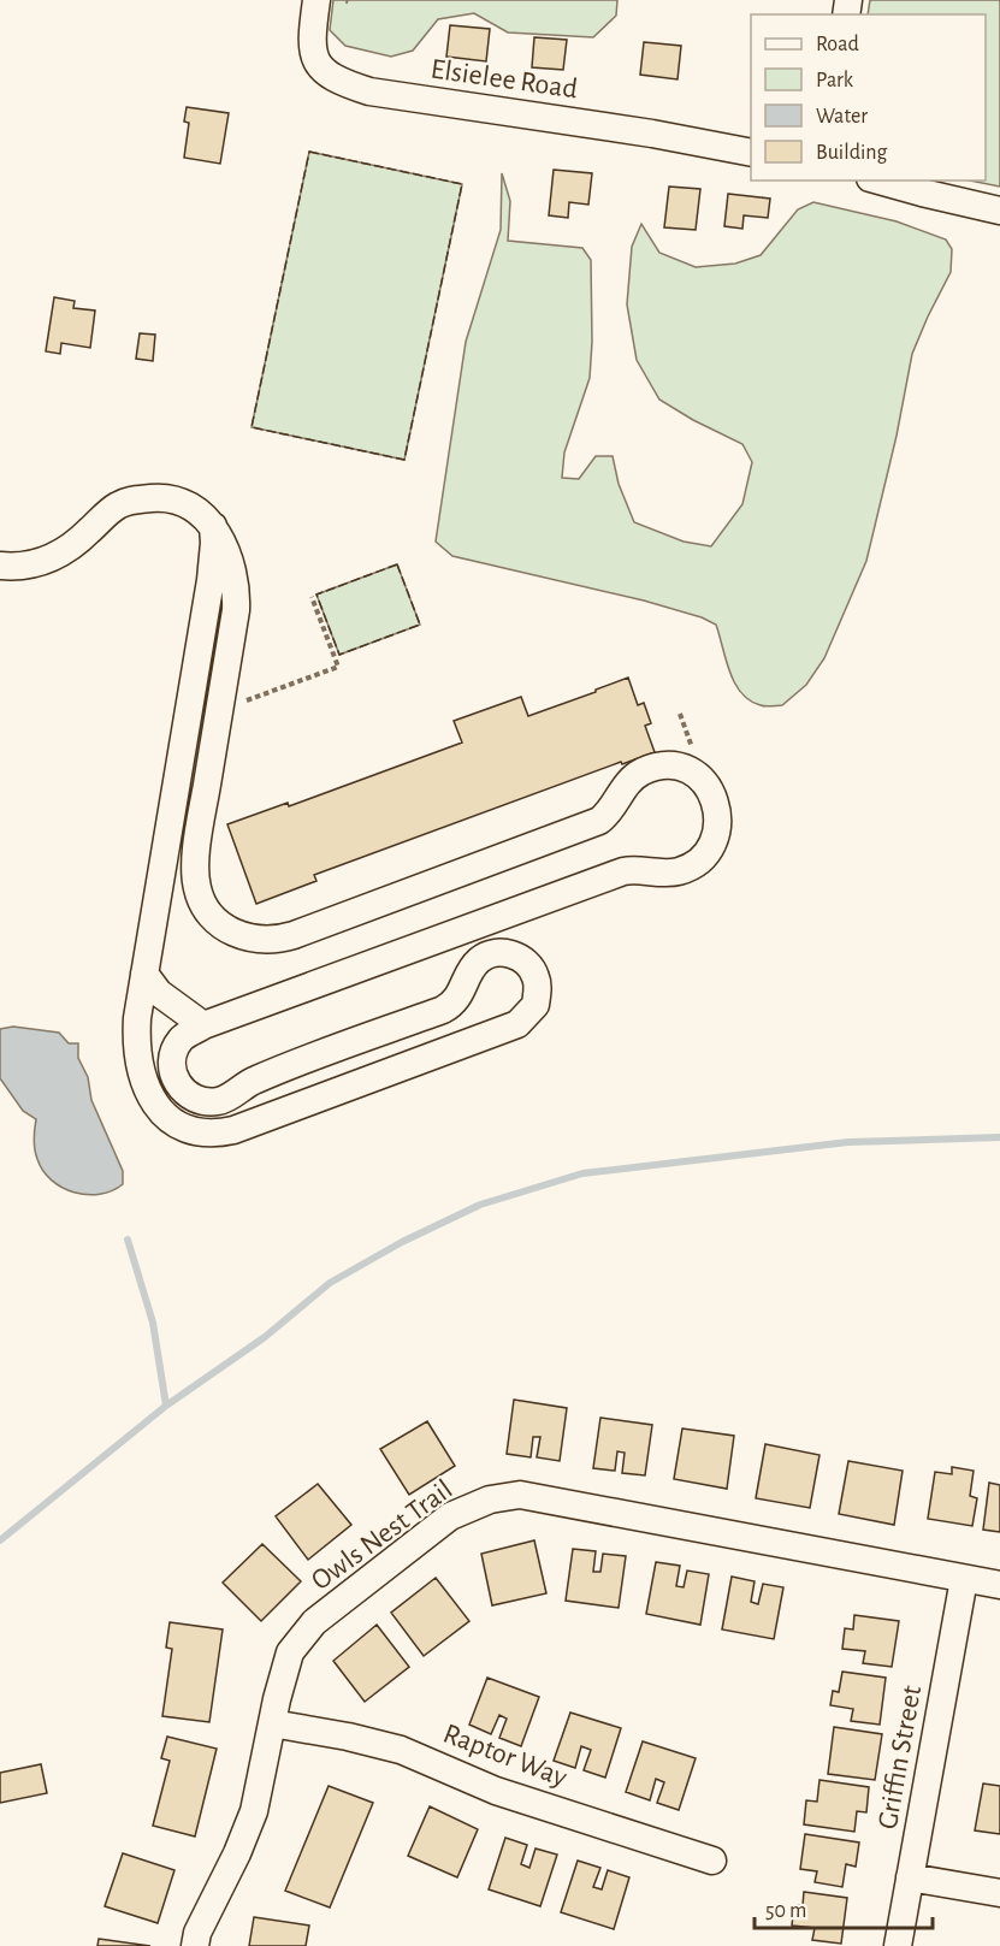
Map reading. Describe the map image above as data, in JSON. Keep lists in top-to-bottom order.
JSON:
{
  "streets": {
    "street": [
      "Elsielee Road",
      "Owls Nest Trail",
      "Raptor Way",
      "Griffin Street"
    ]
  },
  "crossings": [
    ["Owls Nest Trail", "Raptor Way"],
    ["Owls Nest Trail", "Griffin Street"]
  ],
  "legend": [
    "Road",
    "Park",
    "Water",
    "Building"
  ],
  "scale_bar": "50 m"
}
